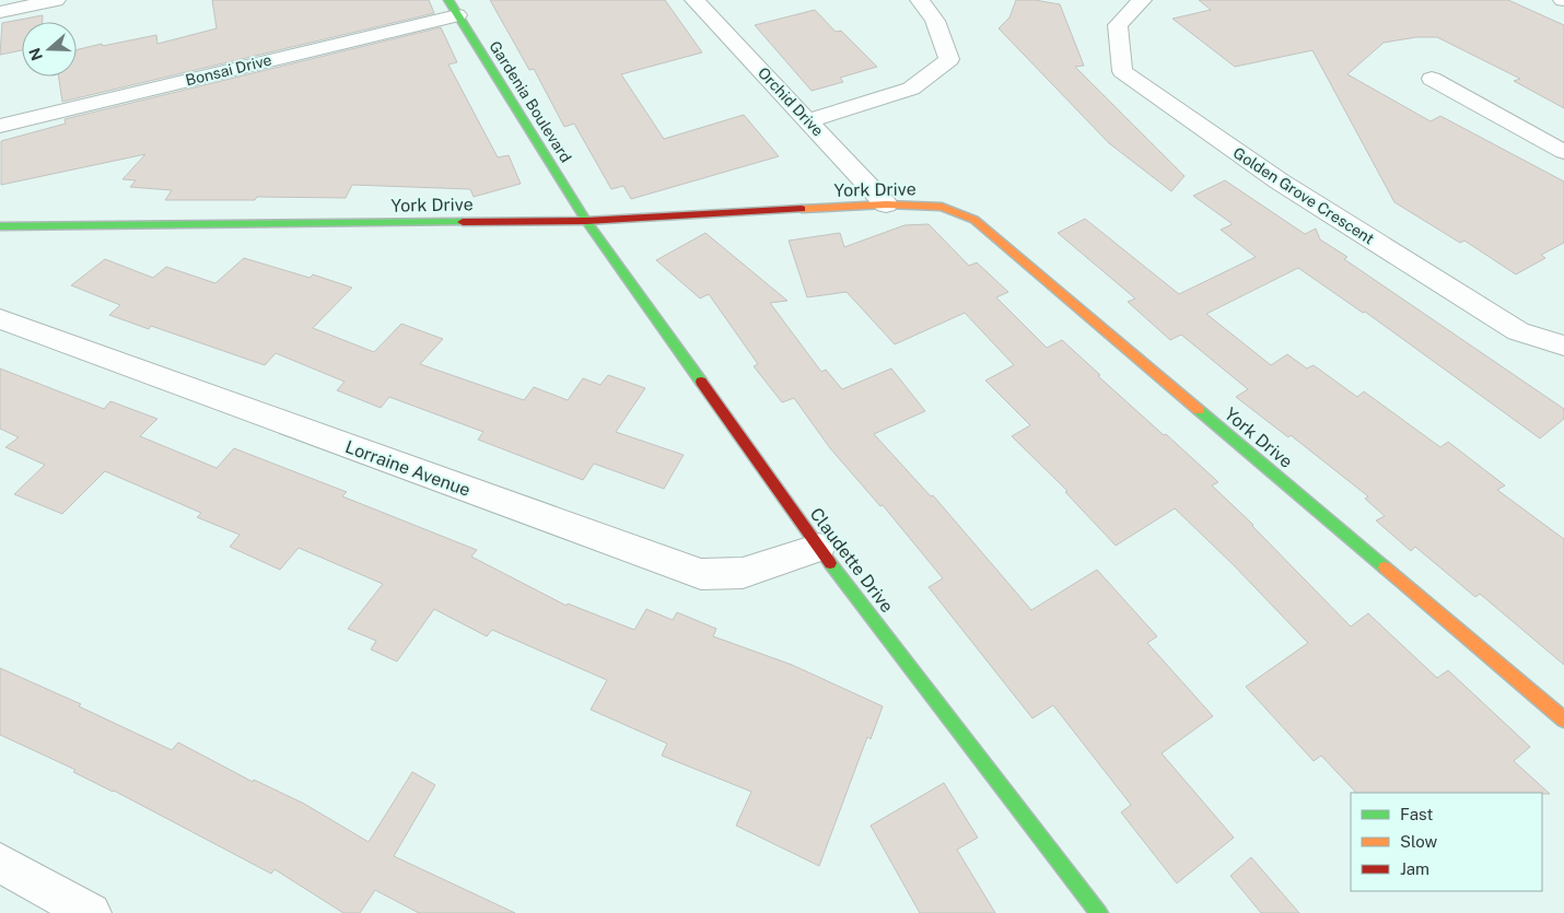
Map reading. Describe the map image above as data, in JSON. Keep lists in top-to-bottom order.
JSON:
{
  "streets": {
    "street": [
      "Bonsai Drive",
      "Gardenia Boulevard",
      "Orchid Drive",
      "York Drive",
      "Golden Grove Crescent",
      "Lorraine Avenue",
      "Claudette Drive"
    ]
  },
  "crossings": [
    ["Bonsai Drive", "Gardenia Boulevard"],
    ["Gardenia Boulevard", "York Drive"],
    ["Gardenia Boulevard", "Claudette Drive"],
    ["Orchid Drive", "York Drive"],
    ["York Drive", "Claudette Drive"],
    ["Lorraine Avenue", "Claudette Drive"]
  ],
  "legend": ["Fast", "Slow", "Jam"],
  "north": "left"
}
